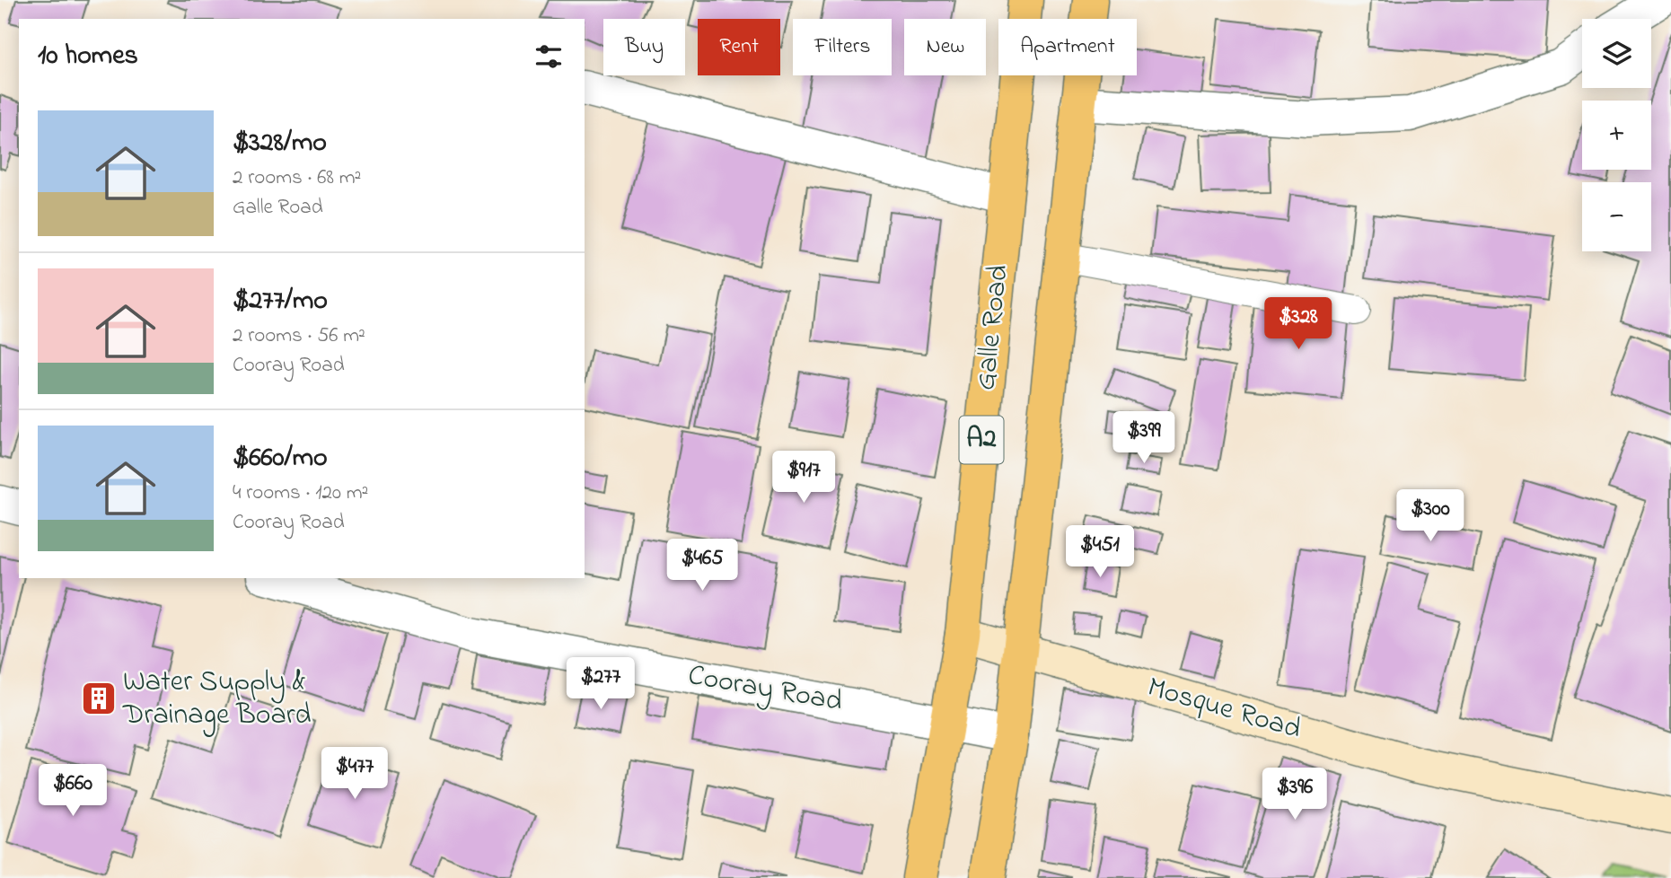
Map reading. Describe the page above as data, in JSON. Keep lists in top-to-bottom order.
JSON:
{
  "streets": {
    "highway": ["Galle Road", "A2"],
    "street": ["Cooray Road", "Mosque Road"]
  },
  "crossings": [
    ["Galle Road", "Cooray Road"],
    ["Galle Road", "Mosque Road"],
    ["A2", "Cooray Road"],
    ["A2", "Mosque Road"]
  ],
  "places": {
    "building": ["Water Supply & Drainage Board"]
  },
  "page": {
    "map_buttons": ["+", "−"],
    "chip": [
      "Buy",
      "Rent",
      "Filters",
      "New",
      "Apartment"
    ],
    "heading": "10 homes",
    "list": [
      {
        "name": "$328/mo",
        "note": "2 rooms · 68 m² · Galle Road"
      },
      {
        "name": "$277/mo",
        "note": "2 rooms · 56 m² · Cooray Road"
      },
      {
        "name": "$660/mo",
        "note": "4 rooms · 120 m² · Cooray Road"
      }
    ],
    "price": [
      "$328",
      "$399",
      "$917",
      "$300",
      "$451",
      "$465",
      "$277",
      "$477",
      "$660",
      "$396"
    ]
  }
}
